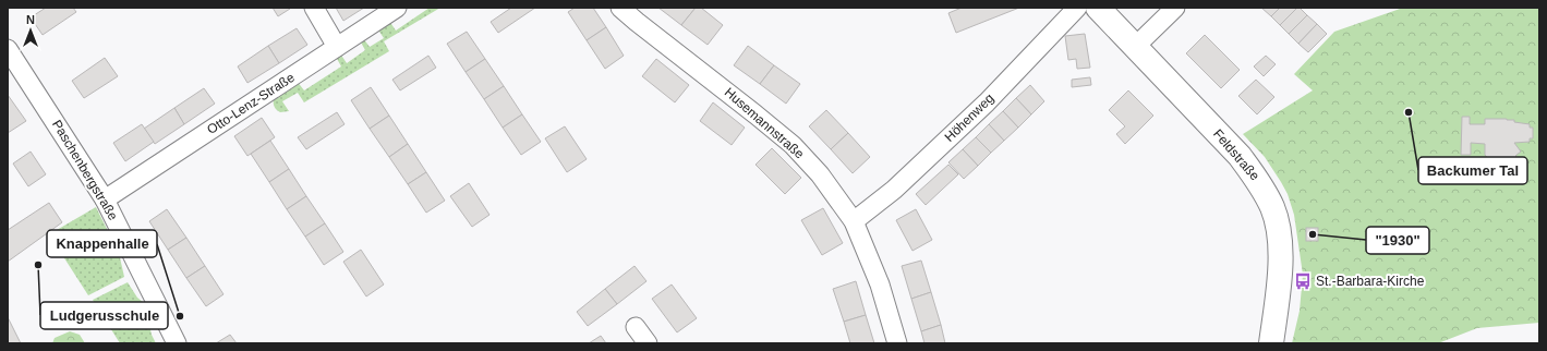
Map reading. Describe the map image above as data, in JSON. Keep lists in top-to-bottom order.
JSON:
{
  "streets": {
    "main road": ["Feldstraße"],
    "street": [
      "Otto-Lenz-Straße",
      "Höhenweg",
      "Husemannstraße",
      "Paschenbergstraße"
    ]
  },
  "crossings": [
    ["Otto-Lenz-Straße", "Paschenbergstraße"],
    ["Höhenweg", "Husemannstraße"]
  ],
  "places": {
    "other": [
      "Backumer Tal",
      "\"1930\"",
      "Ludgerusschule",
      "Knappenhalle"
    ],
    "bus stop": ["St.-Barbara-Kirche"]
  },
  "north": "top"
}
